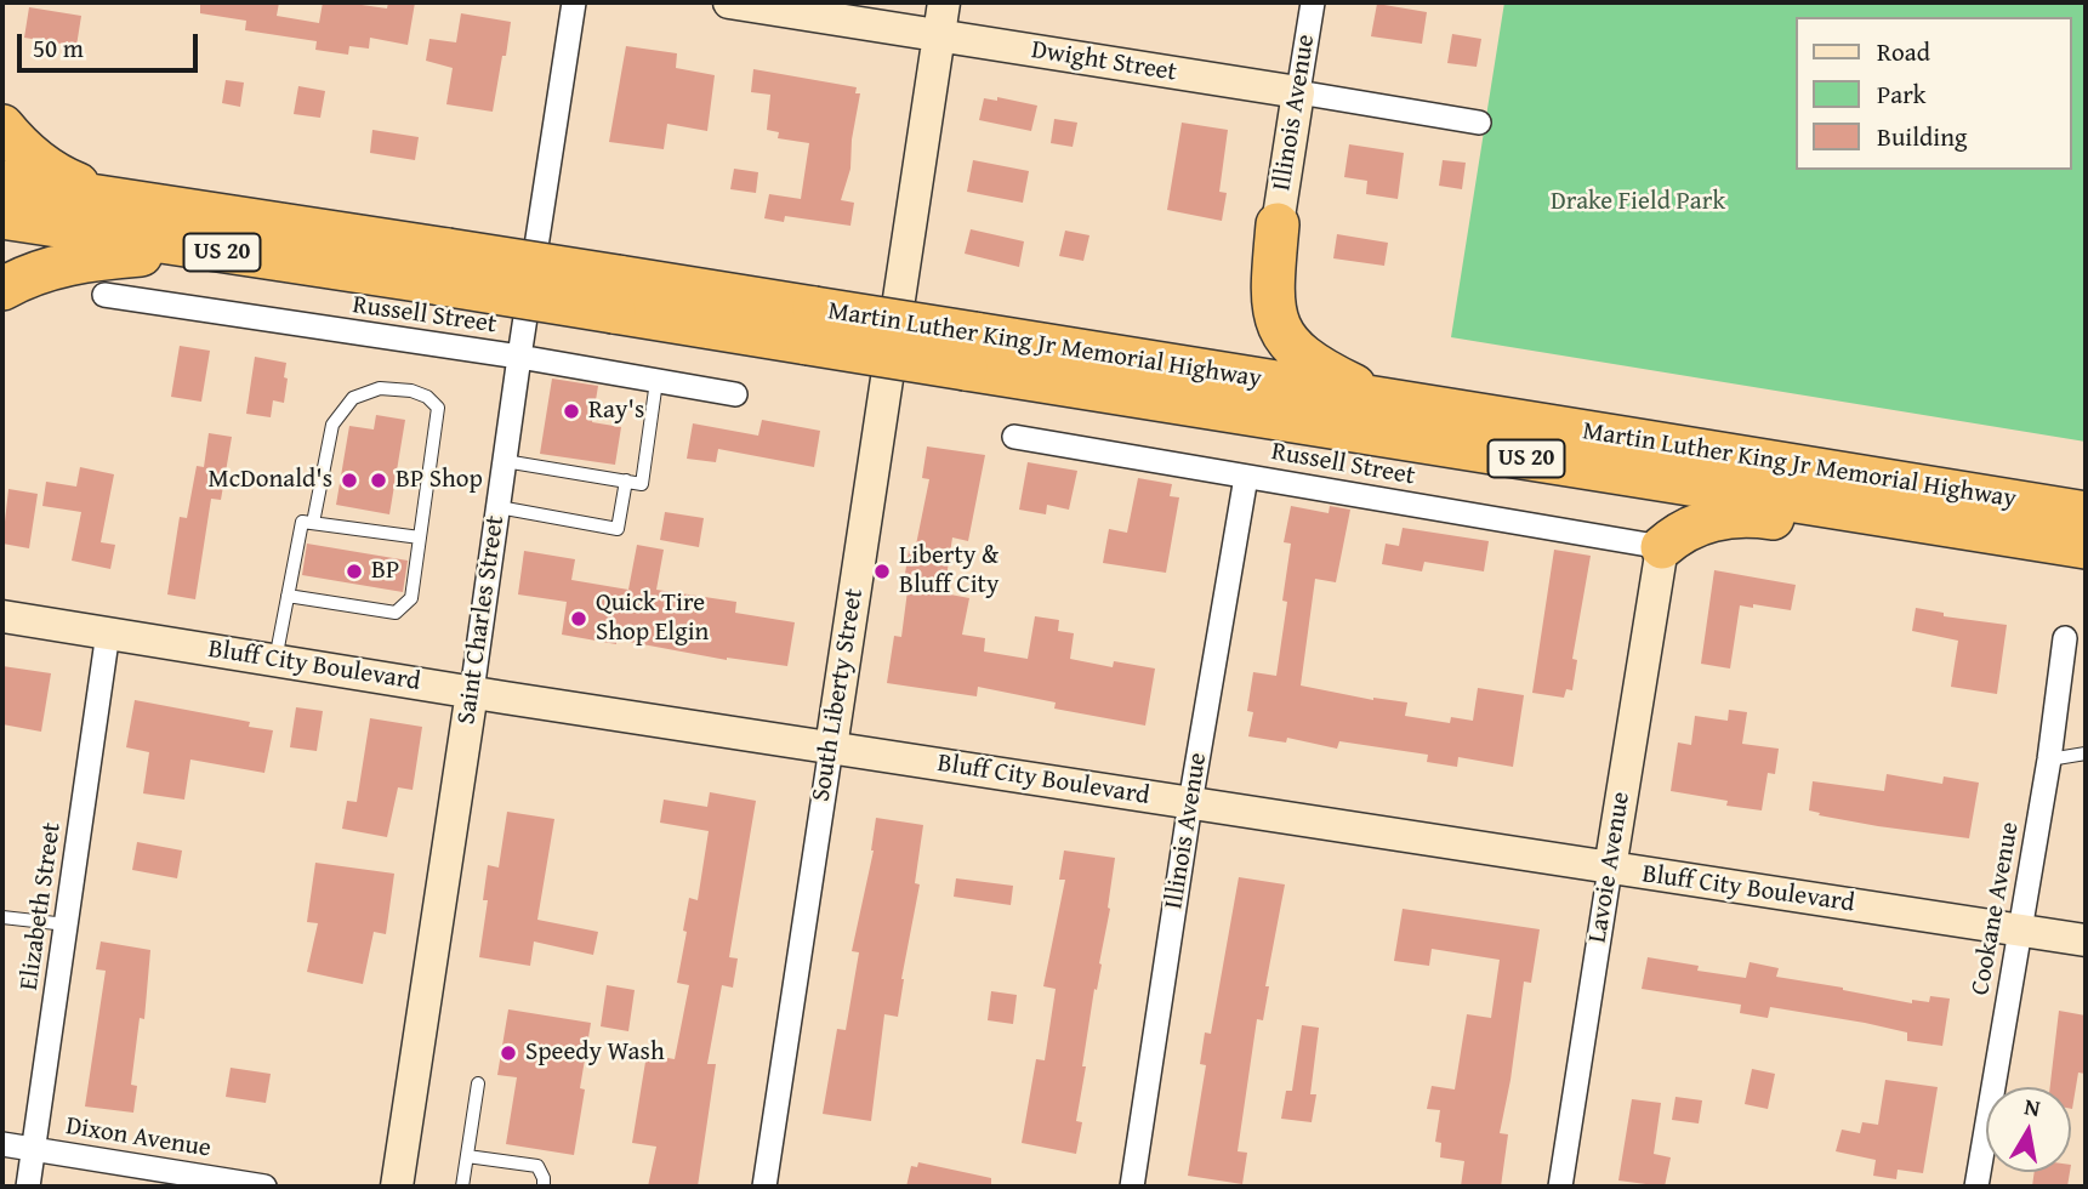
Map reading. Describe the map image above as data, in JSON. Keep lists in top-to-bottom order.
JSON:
{
  "streets": {
    "highway": ["US 20", "Martin Luther King Jr Memorial Highway"],
    "main road": [
      "Dwight Street",
      "Illinois Avenue",
      "Saint Charles Street",
      "Bluff City Boulevard",
      "South Liberty Street",
      "Lavoie Avenue"
    ],
    "street": [
      "Russell Street",
      "Elizabeth Street",
      "Cookane Avenue",
      "Dixon Avenue"
    ]
  },
  "crossings": [
    ["Dwight Street", "Illinois Avenue"],
    ["Dwight Street", "South Liberty Street"],
    ["Illinois Avenue", "Russell Street"],
    ["Illinois Avenue", "Bluff City Boulevard"],
    ["Russell Street", "Saint Charles Street"],
    ["Russell Street", "Lavoie Avenue"],
    ["Saint Charles Street", "Bluff City Boulevard"],
    ["Bluff City Boulevard", "South Liberty Street"],
    ["Bluff City Boulevard", "Lavoie Avenue"],
    ["Bluff City Boulevard", "Elizabeth Street"],
    ["Bluff City Boulevard", "Cookane Avenue"],
    ["Elizabeth Street", "Dixon Avenue"]
  ],
  "parks": ["Drake Field Park"],
  "places": [
    "Ray's",
    "McDonald's",
    "BP Shop",
    "BP",
    "Liberty & Bluff City",
    "Quick Tire Shop Elgin",
    "Speedy Wash"
  ],
  "legend": ["Road", "Park", "Building"],
  "scale_bar": "50 m",
  "north": "top"
}
